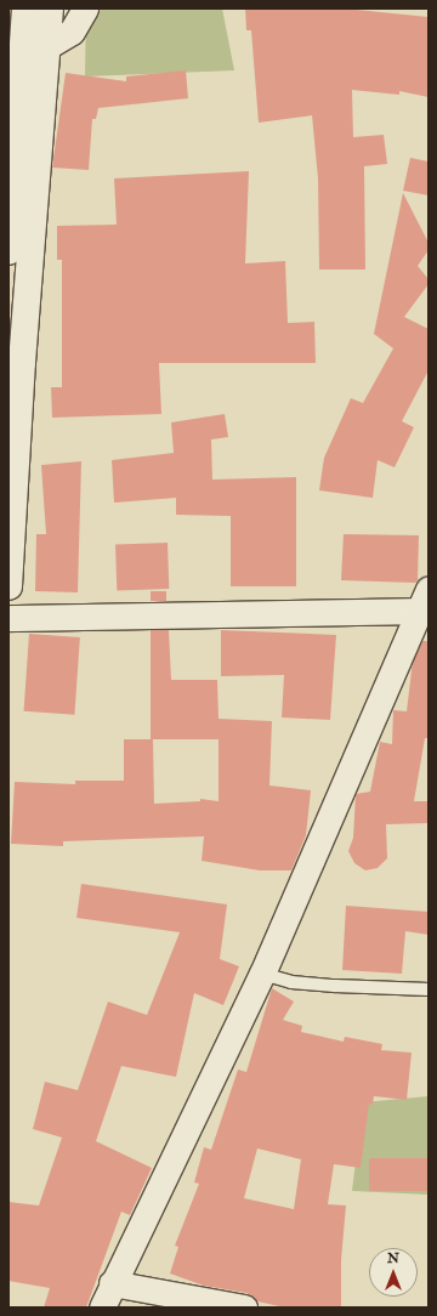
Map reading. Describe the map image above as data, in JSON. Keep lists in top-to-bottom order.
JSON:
{
  "north": "top"
}
